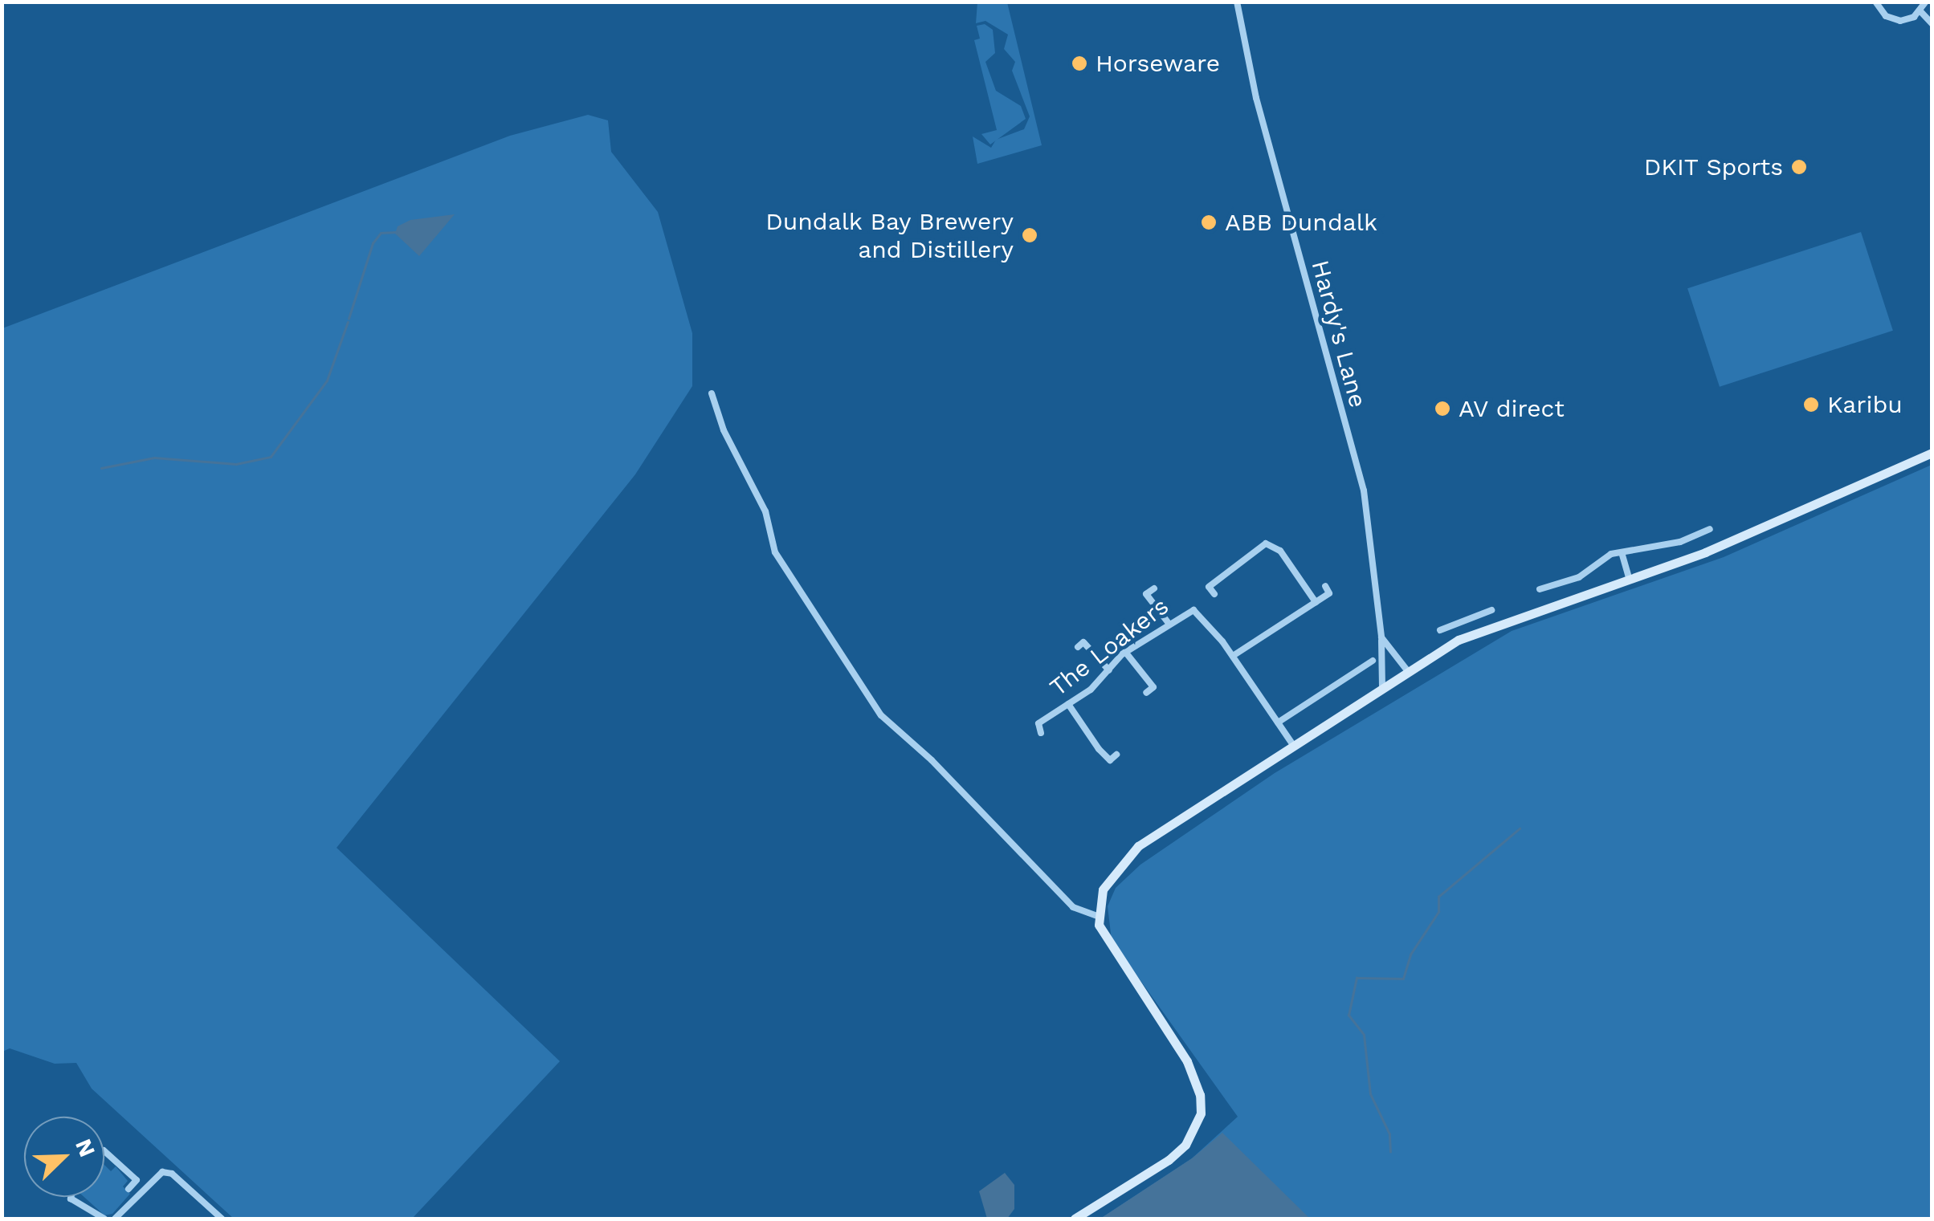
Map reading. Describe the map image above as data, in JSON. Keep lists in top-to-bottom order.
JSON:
{
  "streets": {
    "street": ["Hardy's Lane", "The Loakers"]
  },
  "places": [
    "Horseware",
    "DKIT Sports",
    "ABB Dundalk",
    "Dundalk Bay Brewery and Distillery",
    "Karibu",
    "AV direct"
  ],
  "north": "top right"
}
